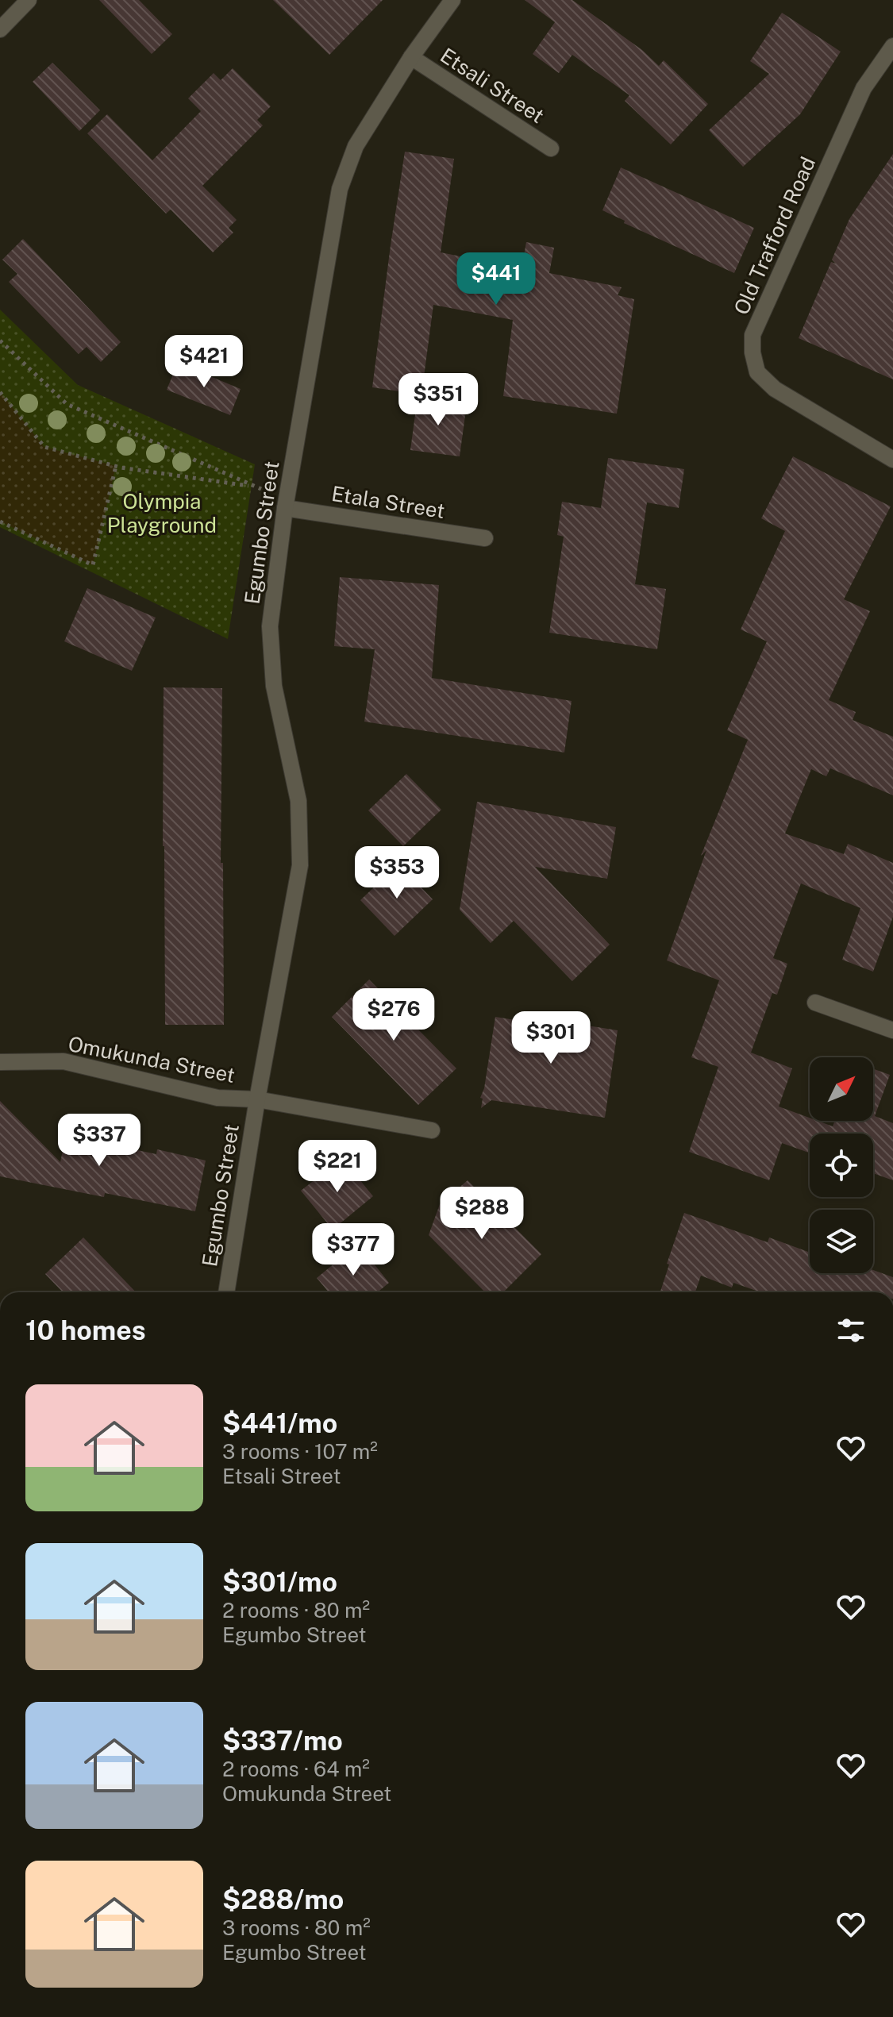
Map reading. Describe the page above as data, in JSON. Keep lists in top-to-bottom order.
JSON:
{
  "streets": {
    "street": [
      "Etsali Street",
      "Old Trafford Road",
      "Etala Street",
      "Egumbo Street",
      "Omukunda Street"
    ]
  },
  "crossings": [
    ["Etsali Street", "Egumbo Street"],
    ["Etala Street", "Egumbo Street"],
    ["Egumbo Street", "Omukunda Street"]
  ],
  "parks": ["Olympia Playground"],
  "north": "top right",
  "page": {
    "price": [
      "$441",
      "$421",
      "$351",
      "$353",
      "$276",
      "$301",
      "$337",
      "$221",
      "$288",
      "$377"
    ],
    "heading": "10 homes",
    "list": [
      {
        "name": "$441/mo",
        "note": "3 rooms · 107 m² · Etsali Street"
      },
      {
        "name": "$301/mo",
        "note": "2 rooms · 80 m² · Egumbo Street"
      },
      {
        "name": "$337/mo",
        "note": "2 rooms · 64 m² · Omukunda Street"
      },
      {
        "name": "$288/mo",
        "note": "3 rooms · 80 m² · Egumbo Street"
      }
    ]
  }
}
